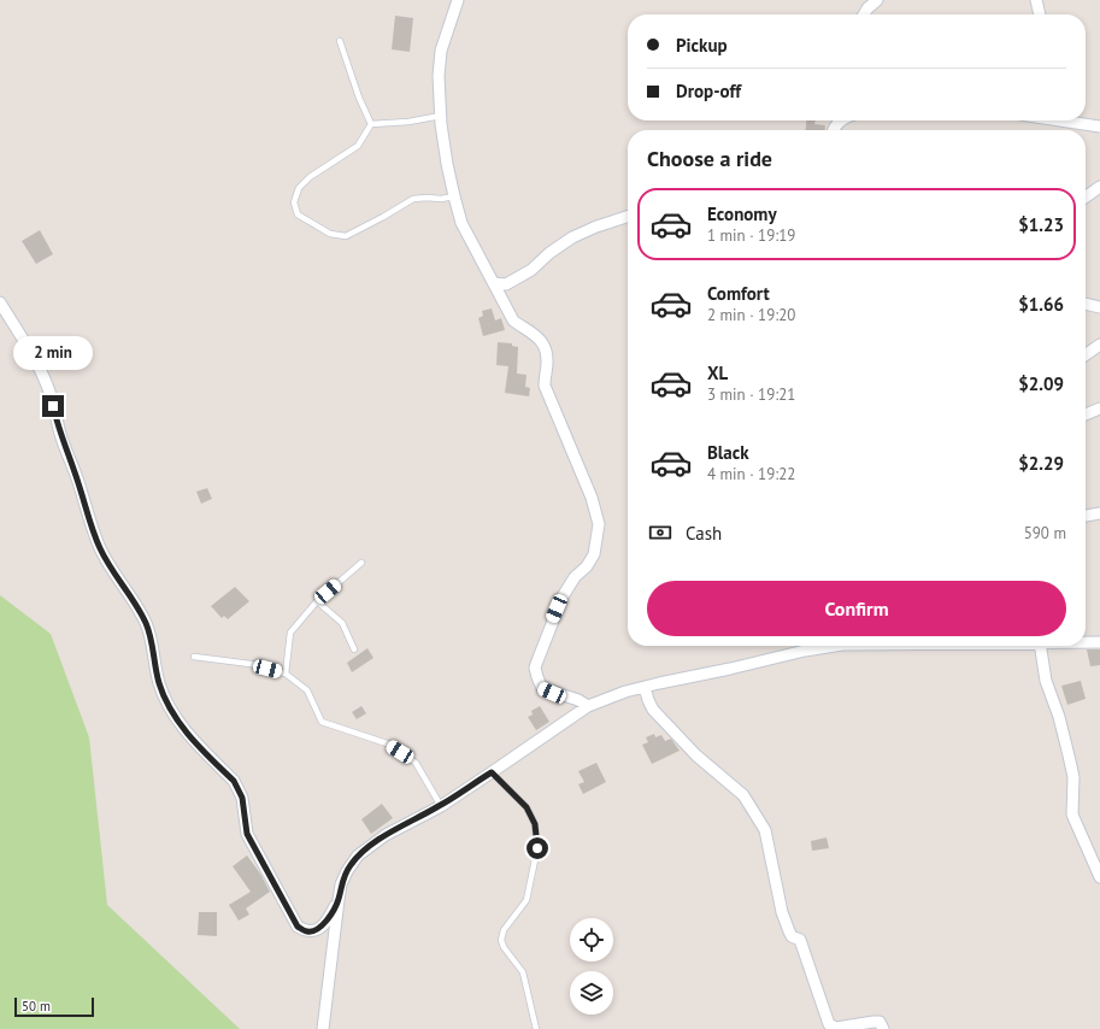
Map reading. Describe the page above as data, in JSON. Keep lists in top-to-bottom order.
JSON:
{
  "scale_bar": "50 m",
  "page": {
    "banner": ["Pickup", "Drop-off"],
    "heading": "Choose a ride",
    "list": [
      {
        "name": "Economy",
        "note": "1 min · 19:19",
        "value": "$1.23"
      },
      {
        "name": "Comfort",
        "note": "2 min · 19:20",
        "value": "$1.66"
      },
      {
        "name": "XL",
        "note": "3 min · 19:21",
        "value": "$2.09"
      },
      {
        "name": "Black",
        "note": "4 min · 19:22",
        "value": "$2.29"
      }
    ],
    "bubble": "2 min",
    "pay": ["Cash", "590 m"],
    "buttons": "Confirm",
    "scale": "50 m"
  }
}
